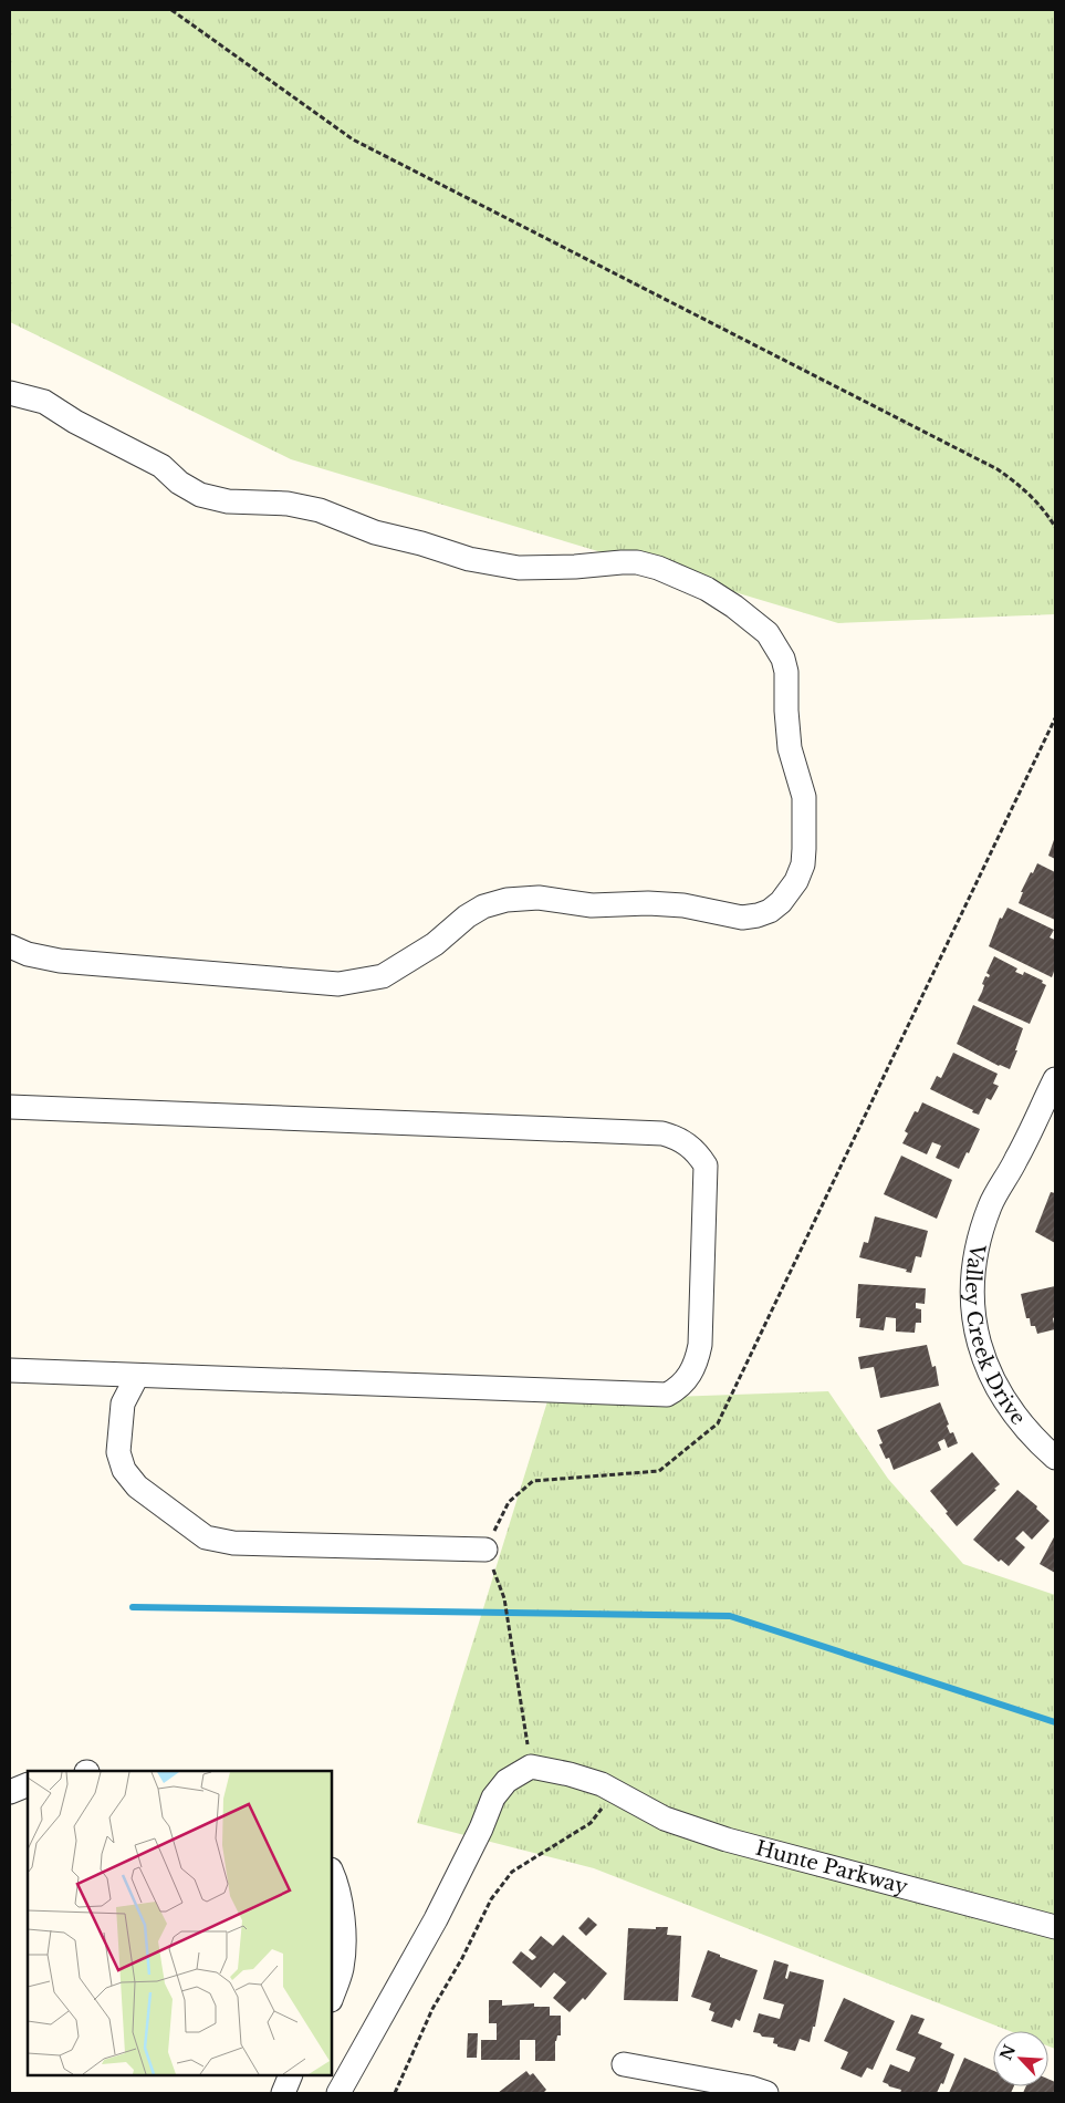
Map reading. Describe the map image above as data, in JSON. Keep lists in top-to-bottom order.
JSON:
{
  "streets": {
    "street": ["Valley Creek Drive", "Hunte Parkway"]
  },
  "north": "top left"
}
